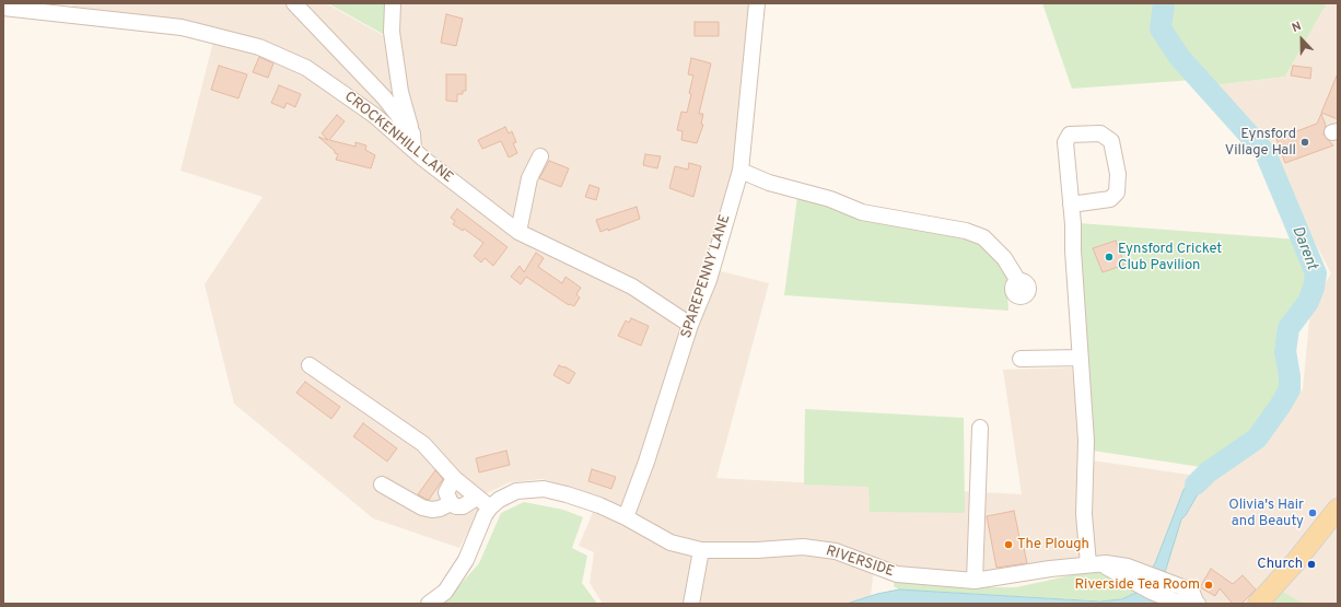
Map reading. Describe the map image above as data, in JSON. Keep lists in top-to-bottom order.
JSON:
{
  "streets": {
    "street": ["CROCKENHILL LANE", "SPAREPENNY LANE", "RIVERSIDE"]
  },
  "crossings": [
    ["CROCKENHILL LANE", "SPAREPENNY LANE"],
    ["SPAREPENNY LANE", "RIVERSIDE"]
  ],
  "water": ["Darent"],
  "places": [
    "Eynsford Village Hall",
    "Eynsford Cricket Club Pavilion",
    "Olivia's Hair and Beauty",
    "The Plough",
    "Church",
    "Riverside Tea Room"
  ],
  "north": "top"
}
